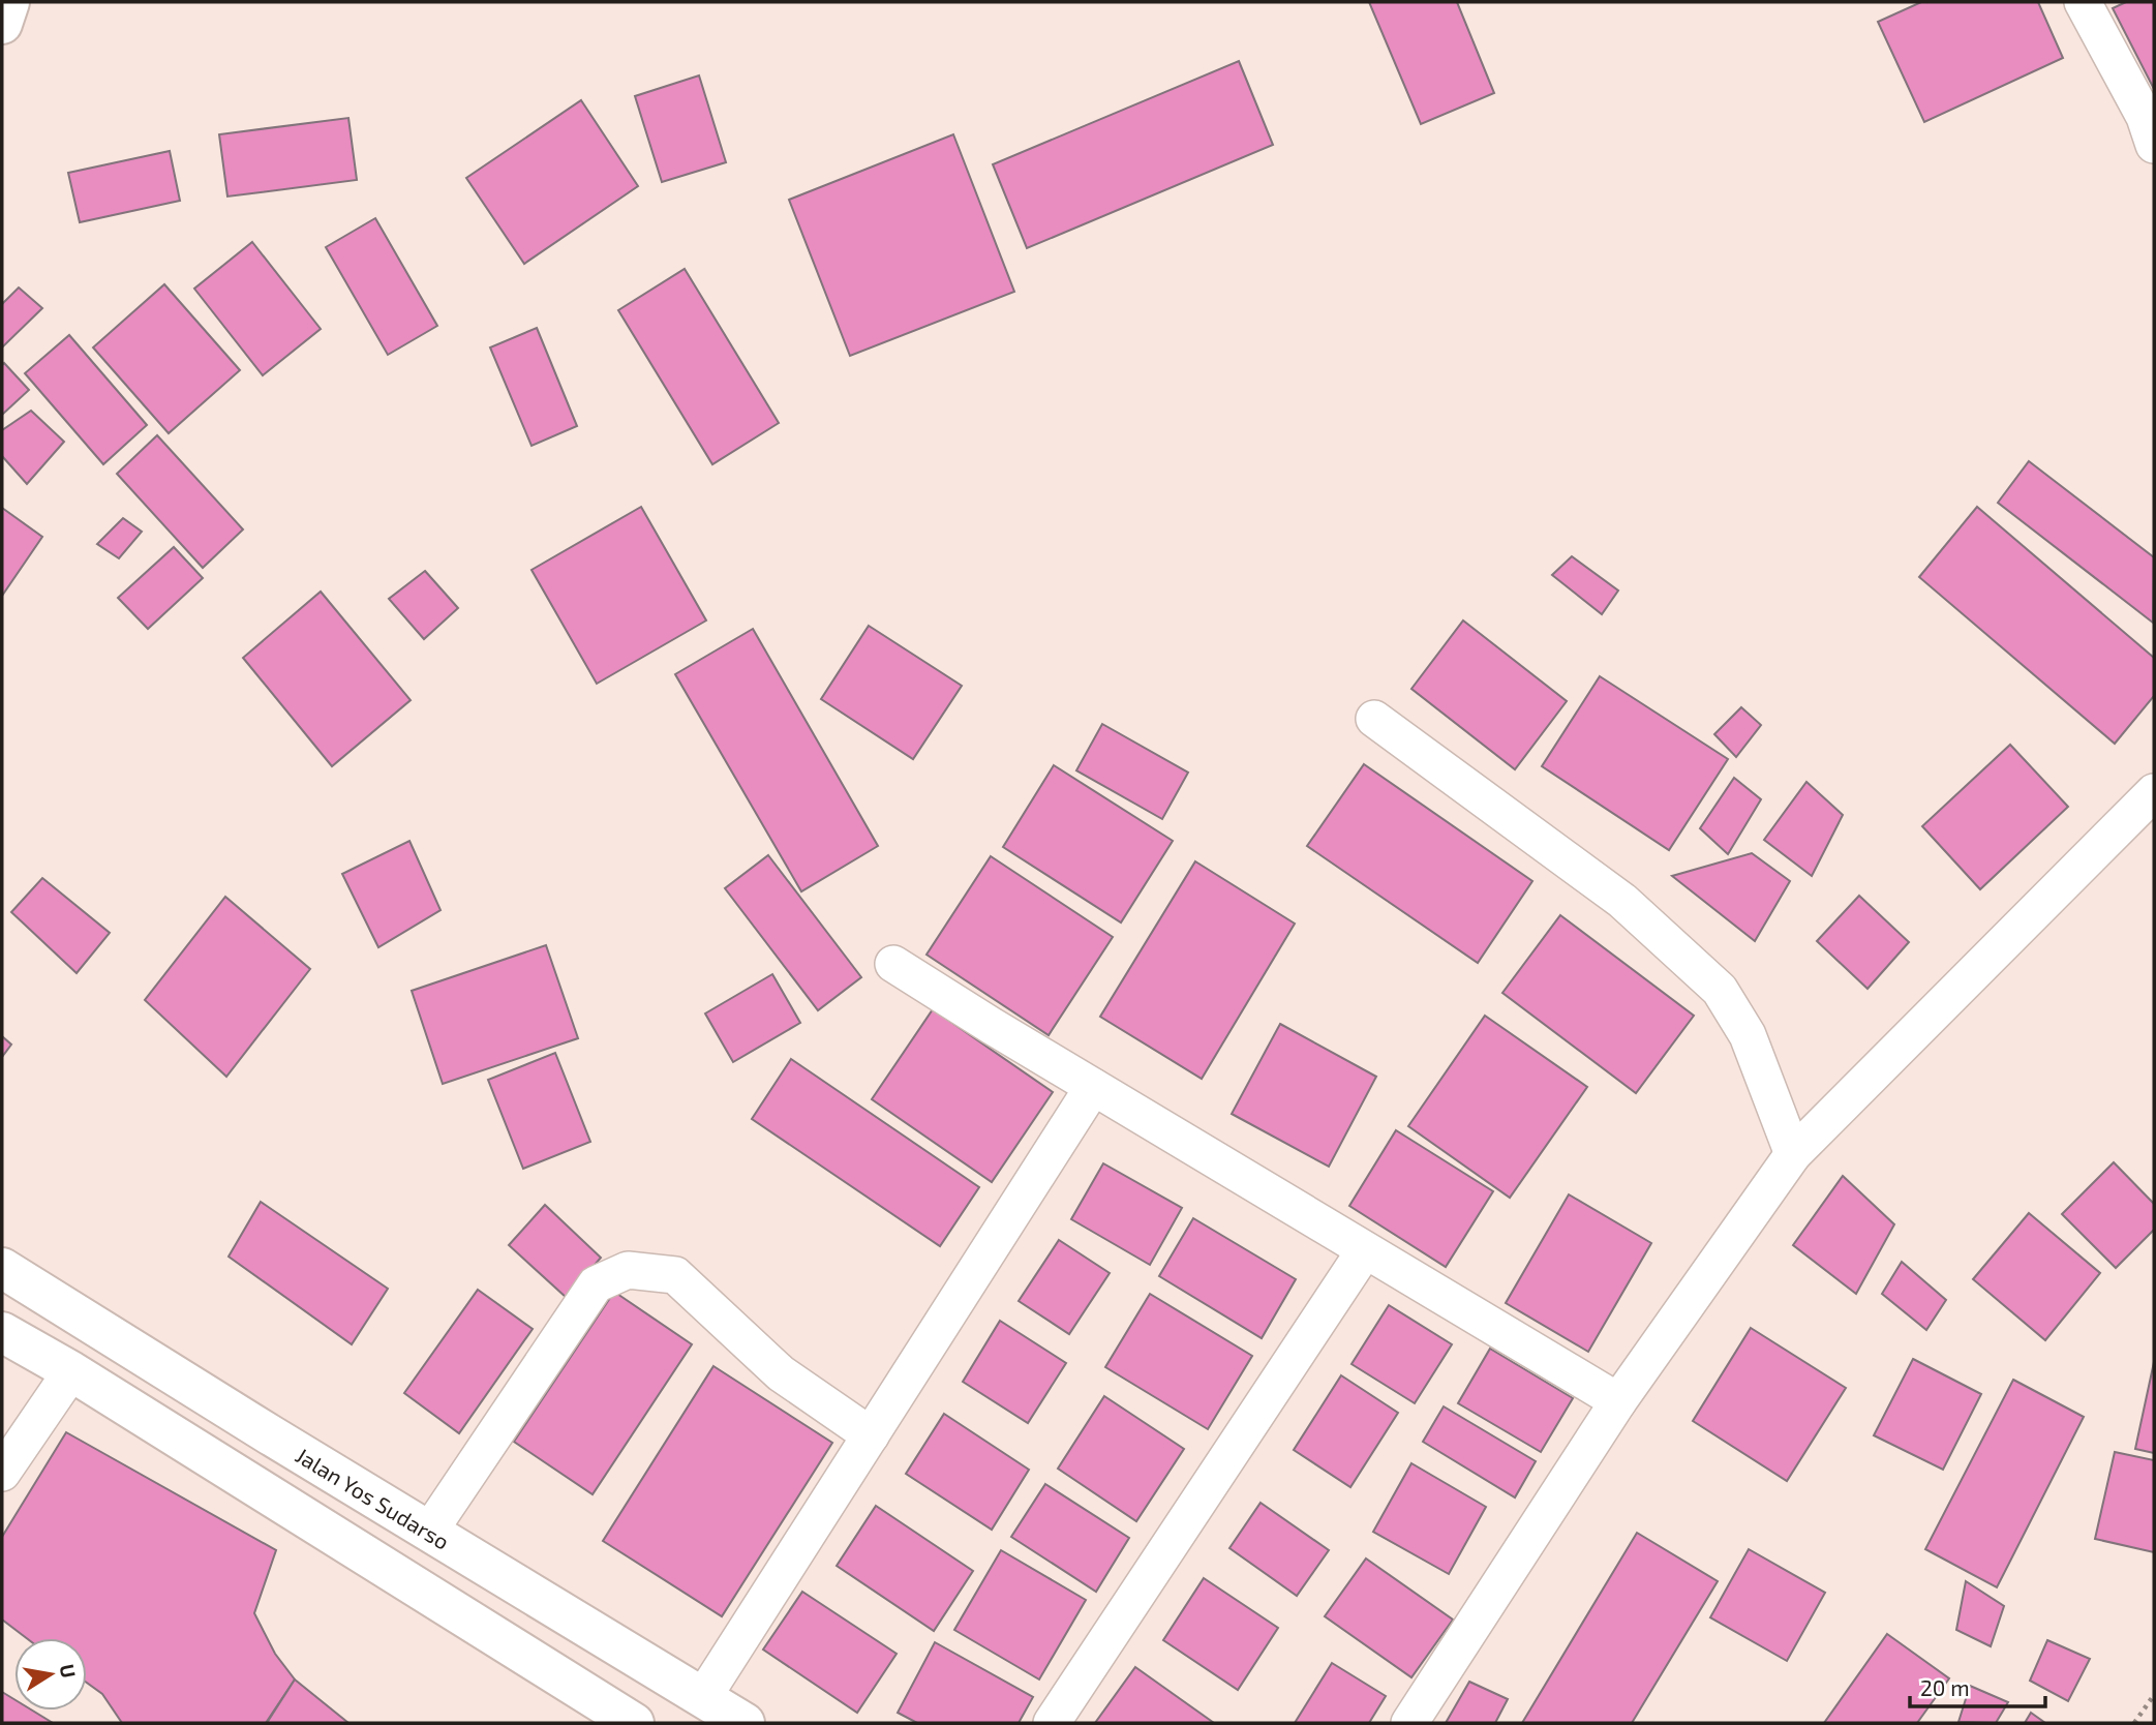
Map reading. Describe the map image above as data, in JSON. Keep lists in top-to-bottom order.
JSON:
{
  "streets": {
    "main road": ["Jalan Yos Sudarso"]
  },
  "scale_bar": "20 m",
  "north": "right"
}
